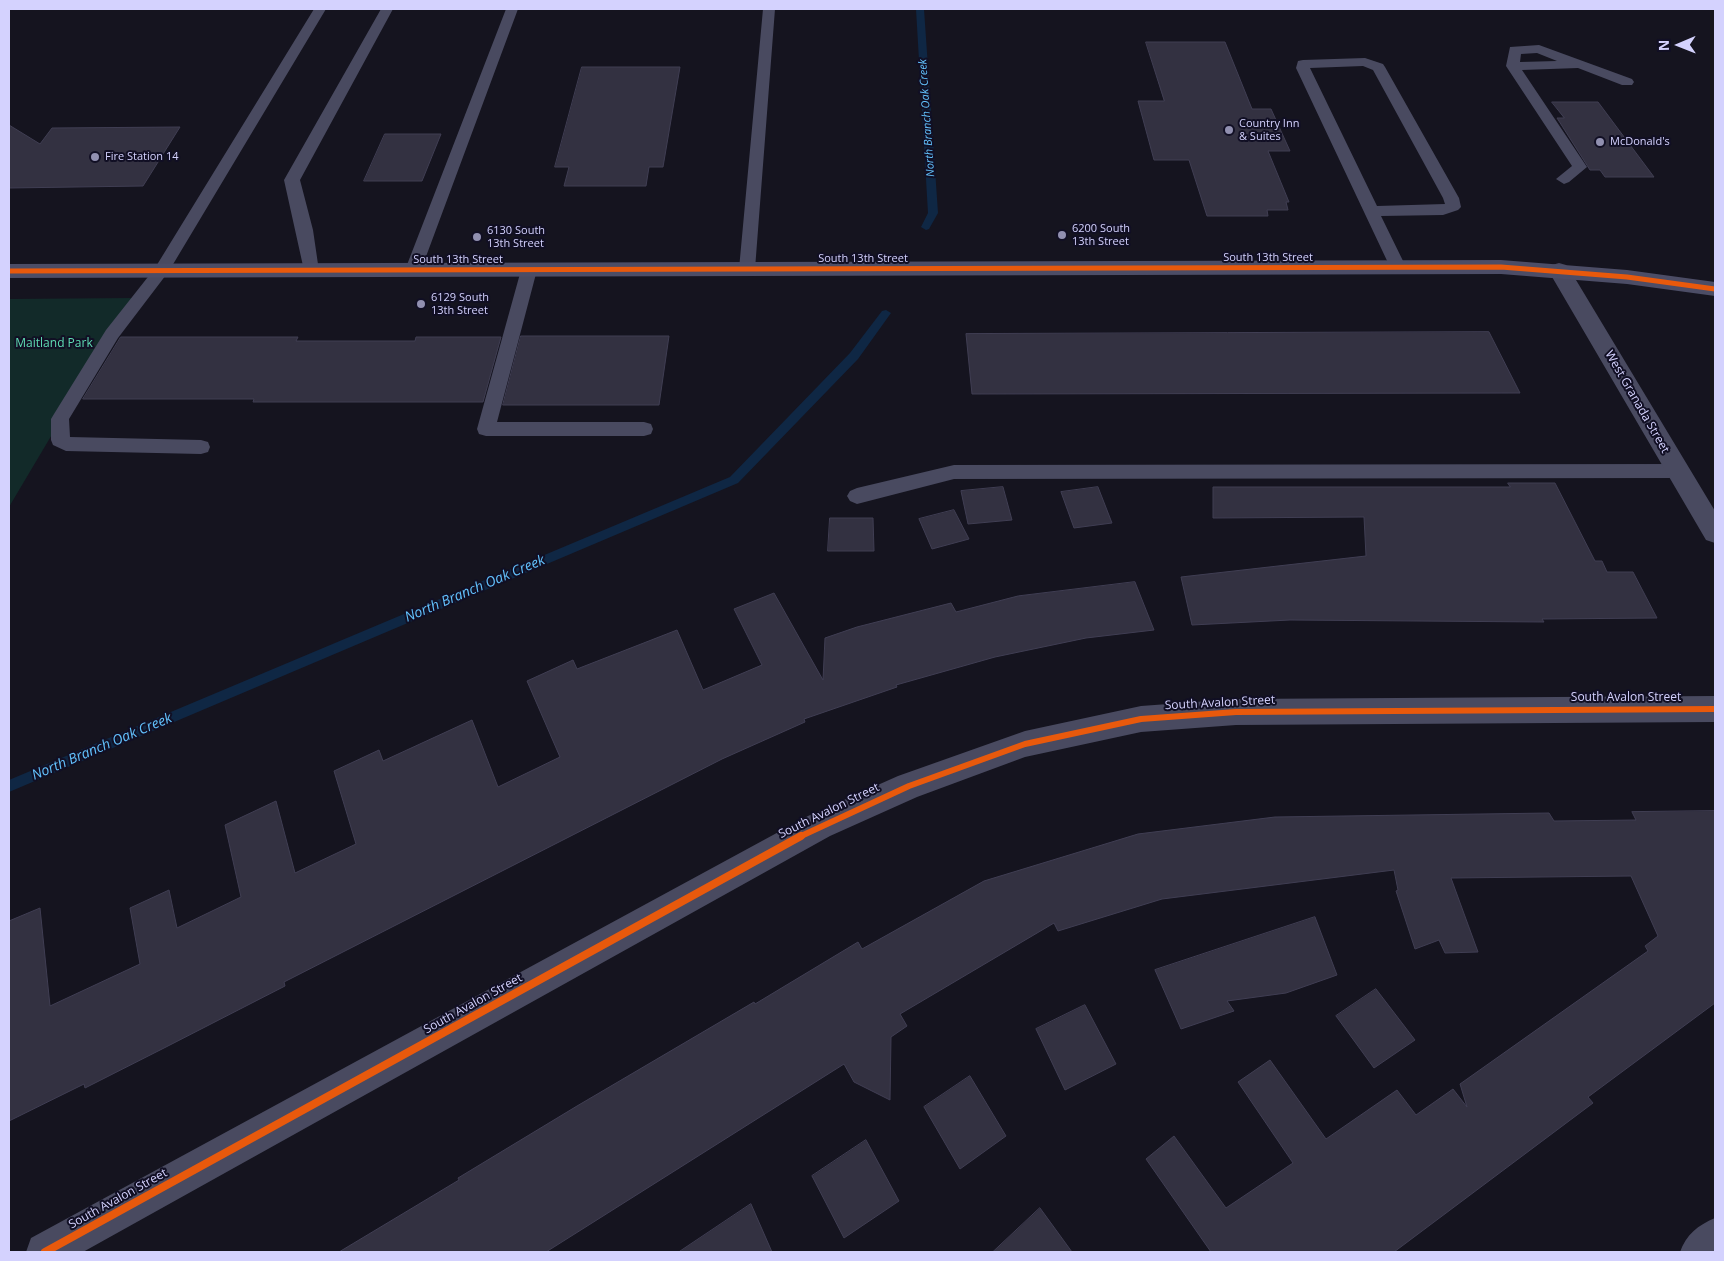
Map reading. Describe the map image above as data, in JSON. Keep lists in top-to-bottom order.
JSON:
{
  "streets": {
    "street": ["South 13th Street", "West Granada Street", "South Avalon Street"]
  },
  "crossings": [
    ["South 13th Street", "West Granada Street"]
  ],
  "water": ["North Branch Oak Creek"],
  "parks": ["Maitland Park"],
  "places": [
    "Country Inn & Suites",
    "McDonald's",
    "Fire Station 14",
    "6200 South 13th Street",
    "6130 South 13th Street",
    "6129 South 13th Street"
  ],
  "north": "left"
}
